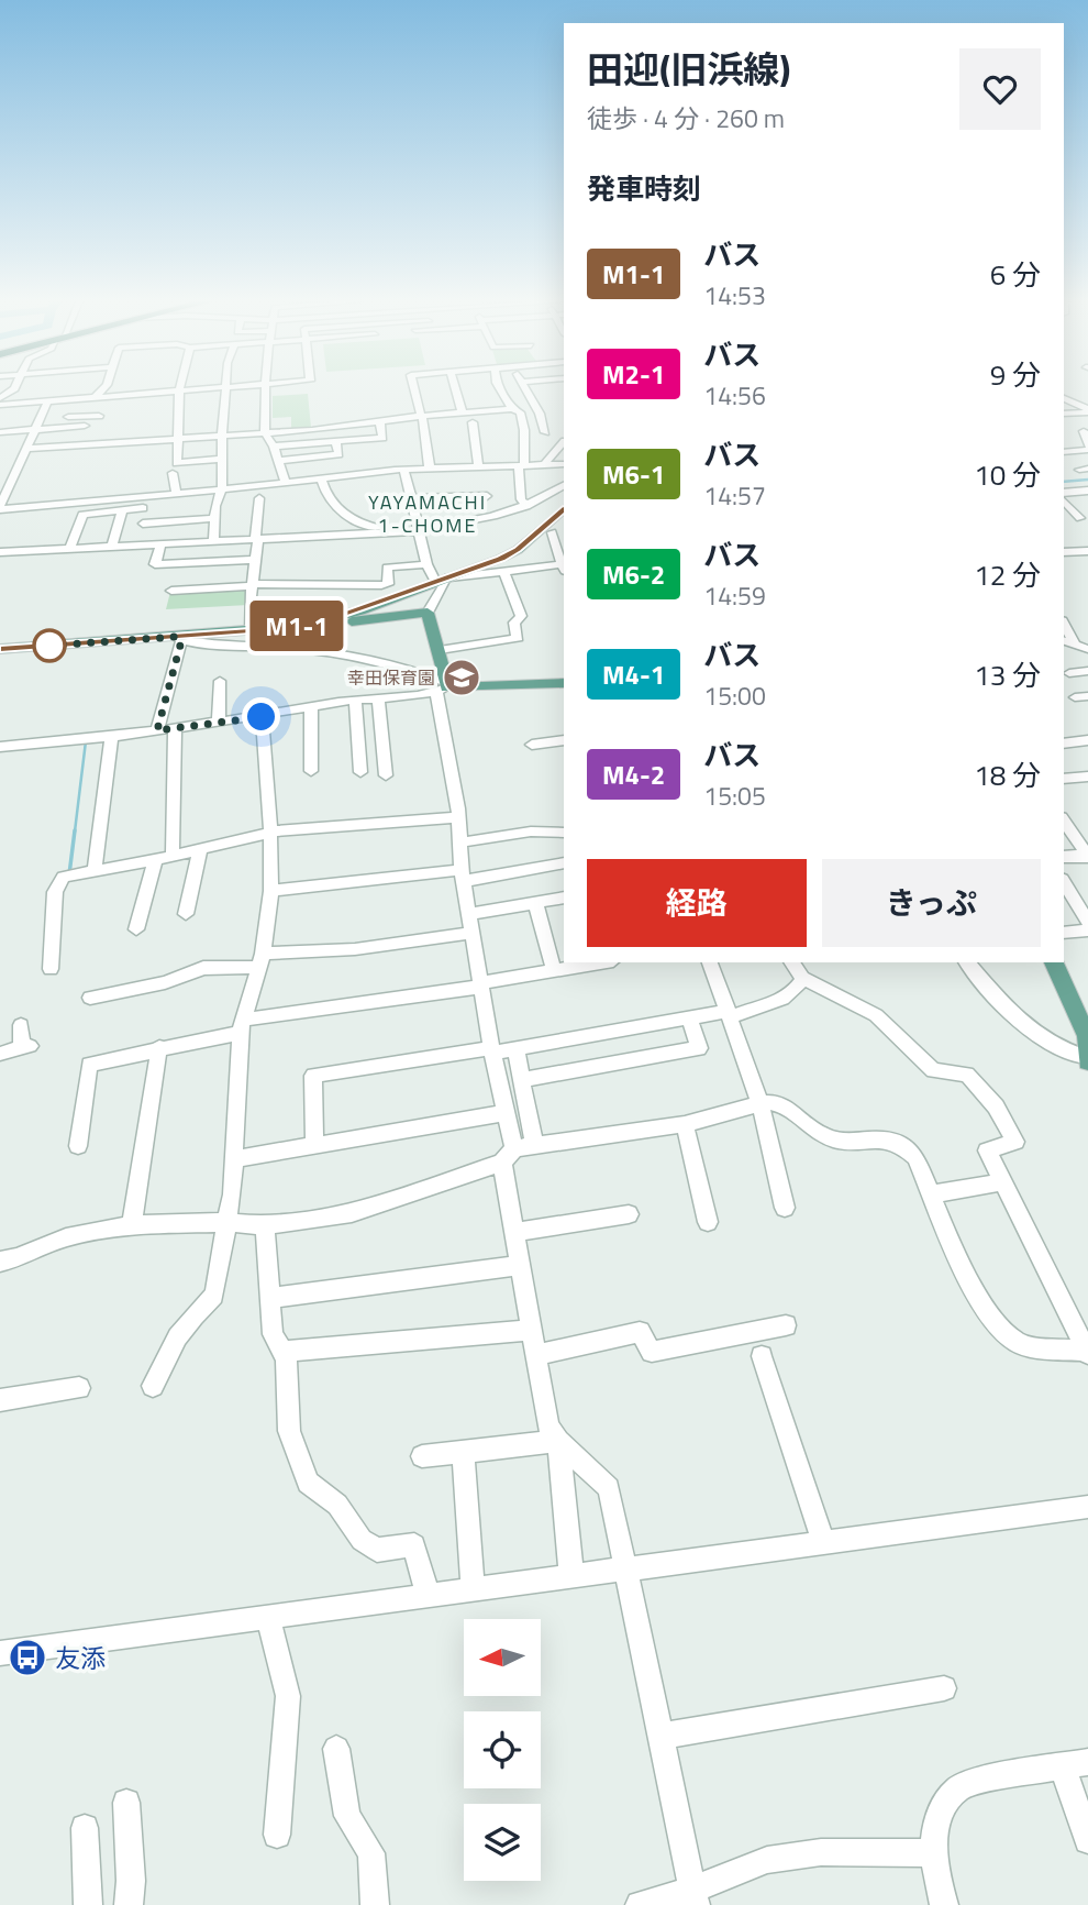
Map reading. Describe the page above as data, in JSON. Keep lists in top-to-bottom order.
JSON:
{
  "districts": ["YAYAMACHI 1-CHOME"],
  "places": {
    "school or university": ["幸田保育園"],
    "bus stop": ["友添"]
  },
  "lines": ["bus line M1-1"],
  "north": "left",
  "page": {
    "on_map": "M1-1",
    "heading": [
      ["田迎(旧浜線)", "徒歩 · 4 分 · 260 m"],
      "発車時刻"
    ],
    "list": [
      {
        "mark": "M1-1",
        "name": "バス",
        "note": "14:53",
        "value": "6 分"
      },
      {
        "mark": "M2-1",
        "name": "バス",
        "note": "14:56",
        "value": "9 分"
      },
      {
        "mark": "M6-1",
        "name": "バス",
        "note": "14:57",
        "value": "10 分"
      },
      {
        "mark": "M6-2",
        "name": "バス",
        "note": "14:59",
        "value": "12 分"
      },
      {
        "mark": "M4-1",
        "name": "バス",
        "note": "15:00",
        "value": "13 分"
      },
      {
        "mark": "M4-2",
        "name": "バス",
        "note": "15:05",
        "value": "18 分"
      }
    ],
    "buttons": ["経路", "きっぷ"]
  }
}
